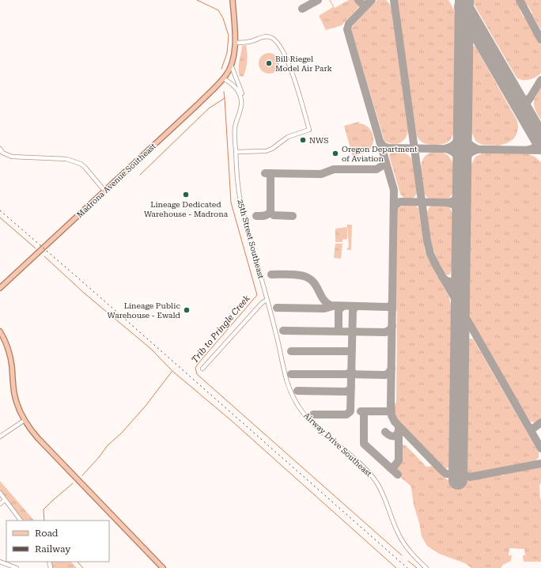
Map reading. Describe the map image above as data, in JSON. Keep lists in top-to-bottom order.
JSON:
{
  "streets": {
    "main road": ["Madrona Avenue Southeast"],
    "street": ["25th Street Southeast", "Airway Drive Southeast"]
  },
  "crossings": [
    ["Madrona Avenue Southeast", "25th Street Southeast"],
    ["25th Street Southeast", "Airway Drive Southeast"]
  ],
  "water": ["Trib to Pringle Creek"],
  "places": [
    "Bill Riegel Model Air Park",
    "NWS",
    "Oregon Department of Aviation",
    "Lineage Dedicated Warehouse - Madrona",
    "Lineage Public Warehouse - Ewald"
  ],
  "legend": ["Road", "Railway"]
}
